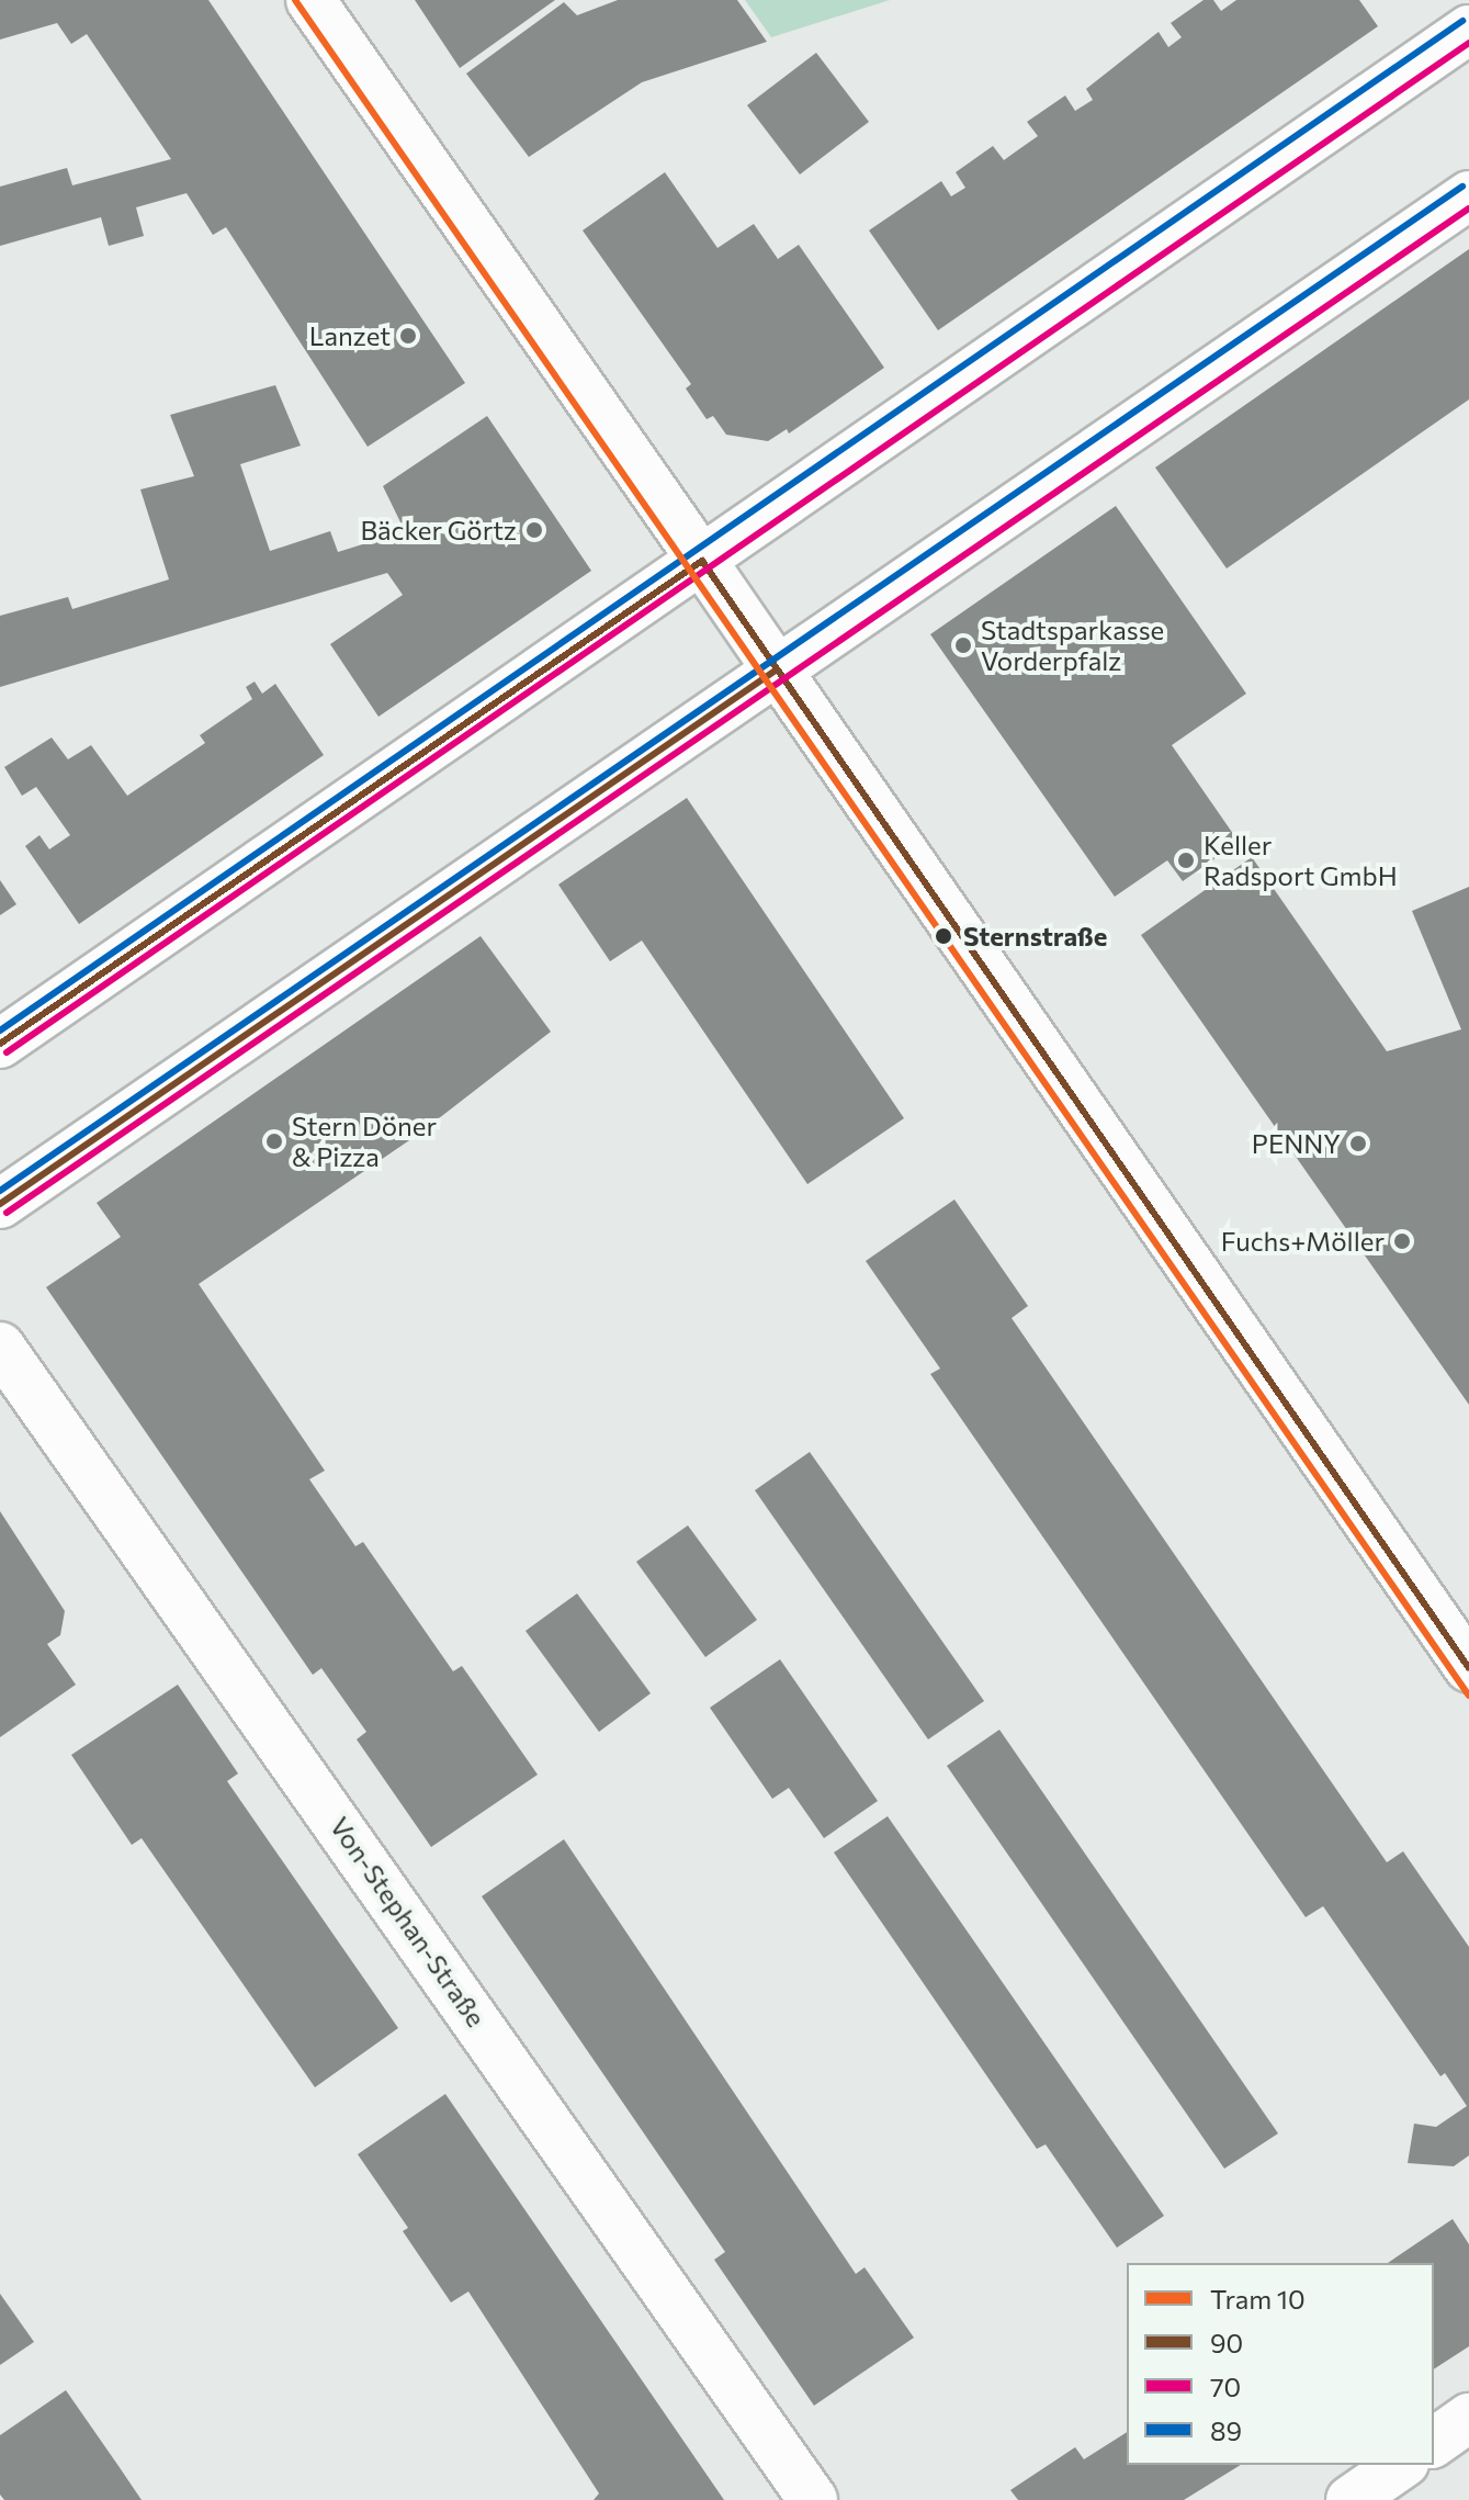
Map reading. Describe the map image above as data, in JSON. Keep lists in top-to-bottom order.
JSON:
{
  "streets": {
    "main road": ["Von-Stephan-Straße"]
  },
  "places": [
    "Lanzet",
    "Bäcker Görtz",
    "Stadtsparkasse Vorderpfalz",
    "Keller Radsport GmbH",
    "Sternstraße",
    "Stern Döner & Pizza",
    "PENNY",
    "Fuchs+Möller"
  ],
  "lines": [
    "tram line 10",
    "transit line 89",
    "transit line 70",
    "transit line 90"
  ],
  "legend": [
    "Tram 10",
    "90",
    "70",
    "89"
  ]
}
